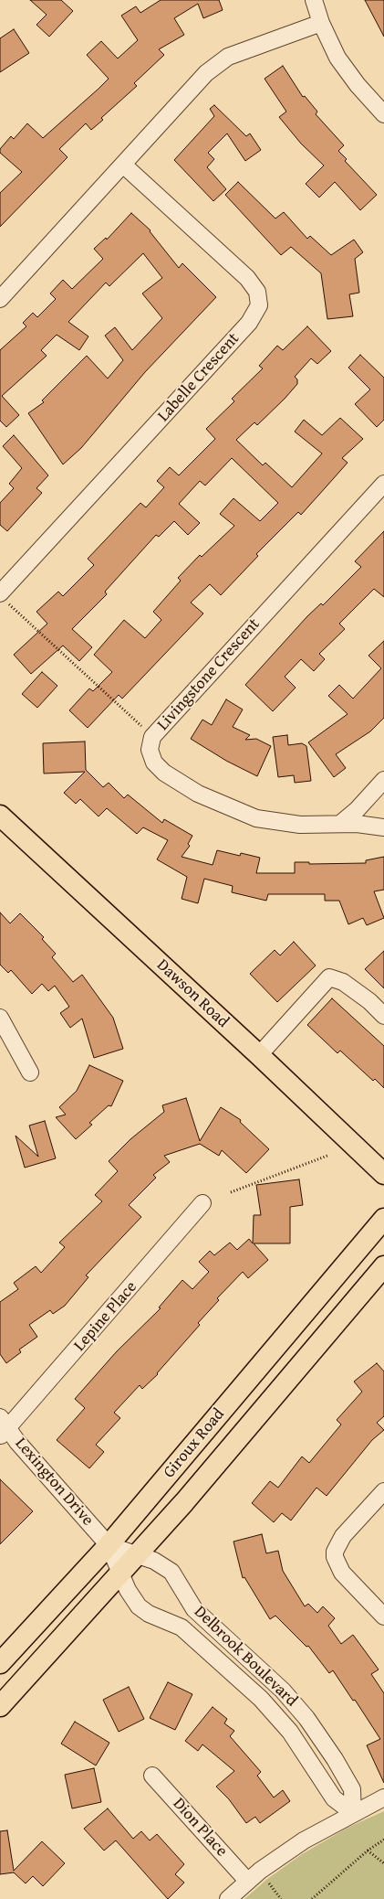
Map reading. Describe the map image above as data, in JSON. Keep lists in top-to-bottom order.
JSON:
{
  "streets": {
    "main road": ["Dawson Road", "Giroux Road"],
    "street": [
      "Labelle Crescent",
      "Livingstone Crescent",
      "Lepine Place",
      "Lexington Drive",
      "Delbrook Boulevard",
      "Dion Place"
    ]
  },
  "crossings": [
    ["Lepine Place", "Lexington Drive"],
    ["Giroux Road", "Lexington Drive"],
    ["Giroux Road", "Delbrook Boulevard"],
    ["Lexington Drive", "Delbrook Boulevard"]
  ]
}
